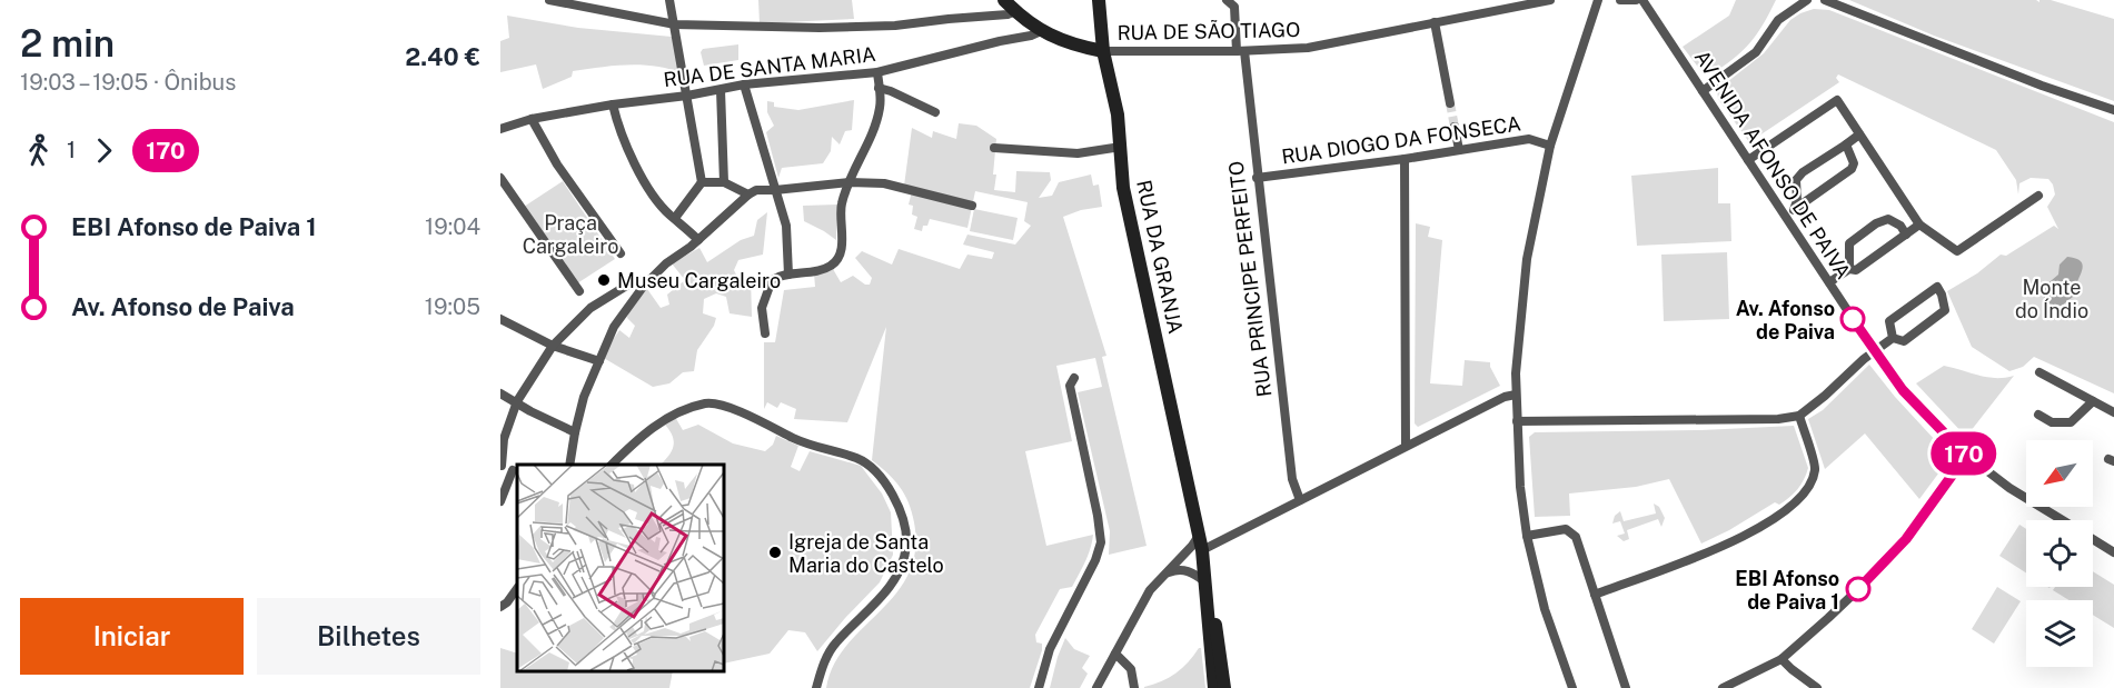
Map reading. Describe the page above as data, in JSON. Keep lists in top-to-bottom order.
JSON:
{
  "streets": {
    "main road": ["RUA DA GRANJA"],
    "street": [
      "RUA DE SÃO TIAGO",
      "RUA DE SANTA MARIA",
      "RUA DIOGO DA FONSECA",
      "AVENIDA AFONSO DE PAIVA",
      "RUA PRINCIPE PERFEITO"
    ]
  },
  "crossings": [
    ["RUA DE SÃO TIAGO", "RUA DA GRANJA"],
    ["RUA DE SÃO TIAGO", "RUA PRINCIPE PERFEITO"],
    ["RUA DIOGO DA FONSECA", "RUA PRINCIPE PERFEITO"]
  ],
  "parks": ["Praça Cargaleiro", "Monte do Índio"],
  "places": [
    "Museu Cargaleiro",
    "Av. Afonso de Paiva",
    "Igreja de Santa Maria do Castelo",
    "EBI Afonso de Paiva 1"
  ],
  "lines": ["bus line 170"],
  "north": "bottom left",
  "page": {
    "heading": ["2 min", "19:03 – 19:05 · Ônibus", "2.40 €"],
    "on_map": "170",
    "legs": ["1", "170"],
    "list": [
      {
        "name": "EBI Afonso de Paiva 1",
        "value": "19:04"
      },
      {
        "name": "Av. Afonso de Paiva",
        "value": "19:05"
      }
    ],
    "buttons": ["Iniciar", "Bilhetes"]
  }
}
